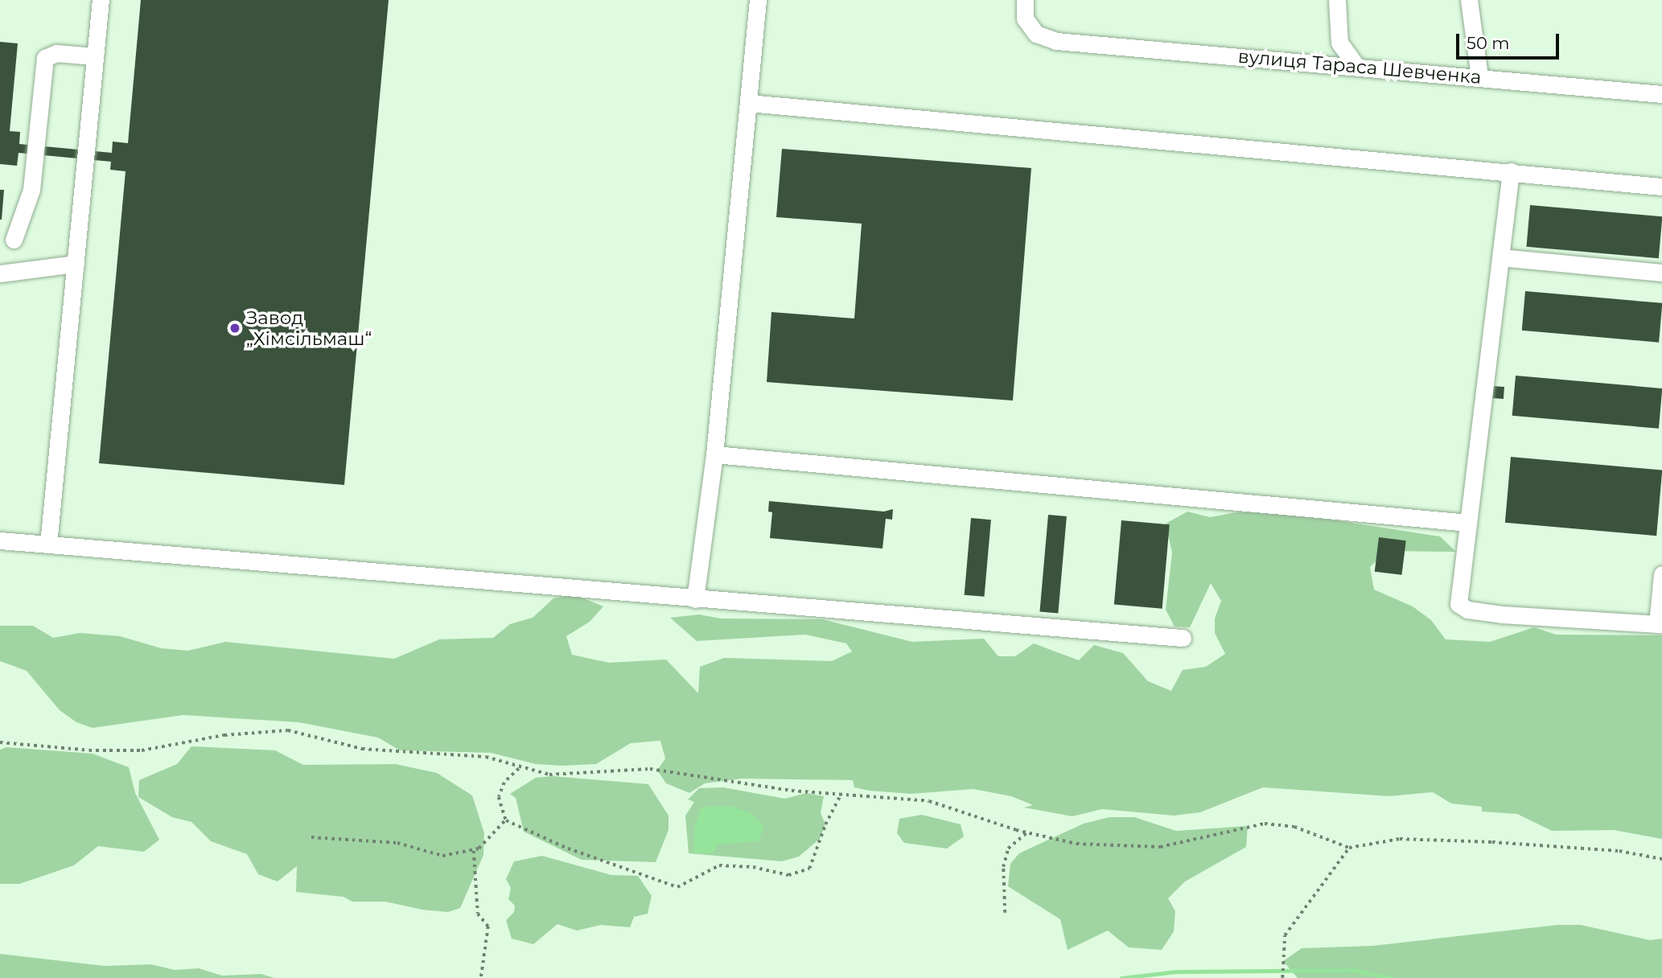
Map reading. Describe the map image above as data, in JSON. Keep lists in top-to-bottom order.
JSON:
{
  "streets": {
    "lane": ["вулиця Тараса Шевченка"]
  },
  "places": ["Завод „Хімсільмаш“"],
  "scale_bar": "50 m"
}
